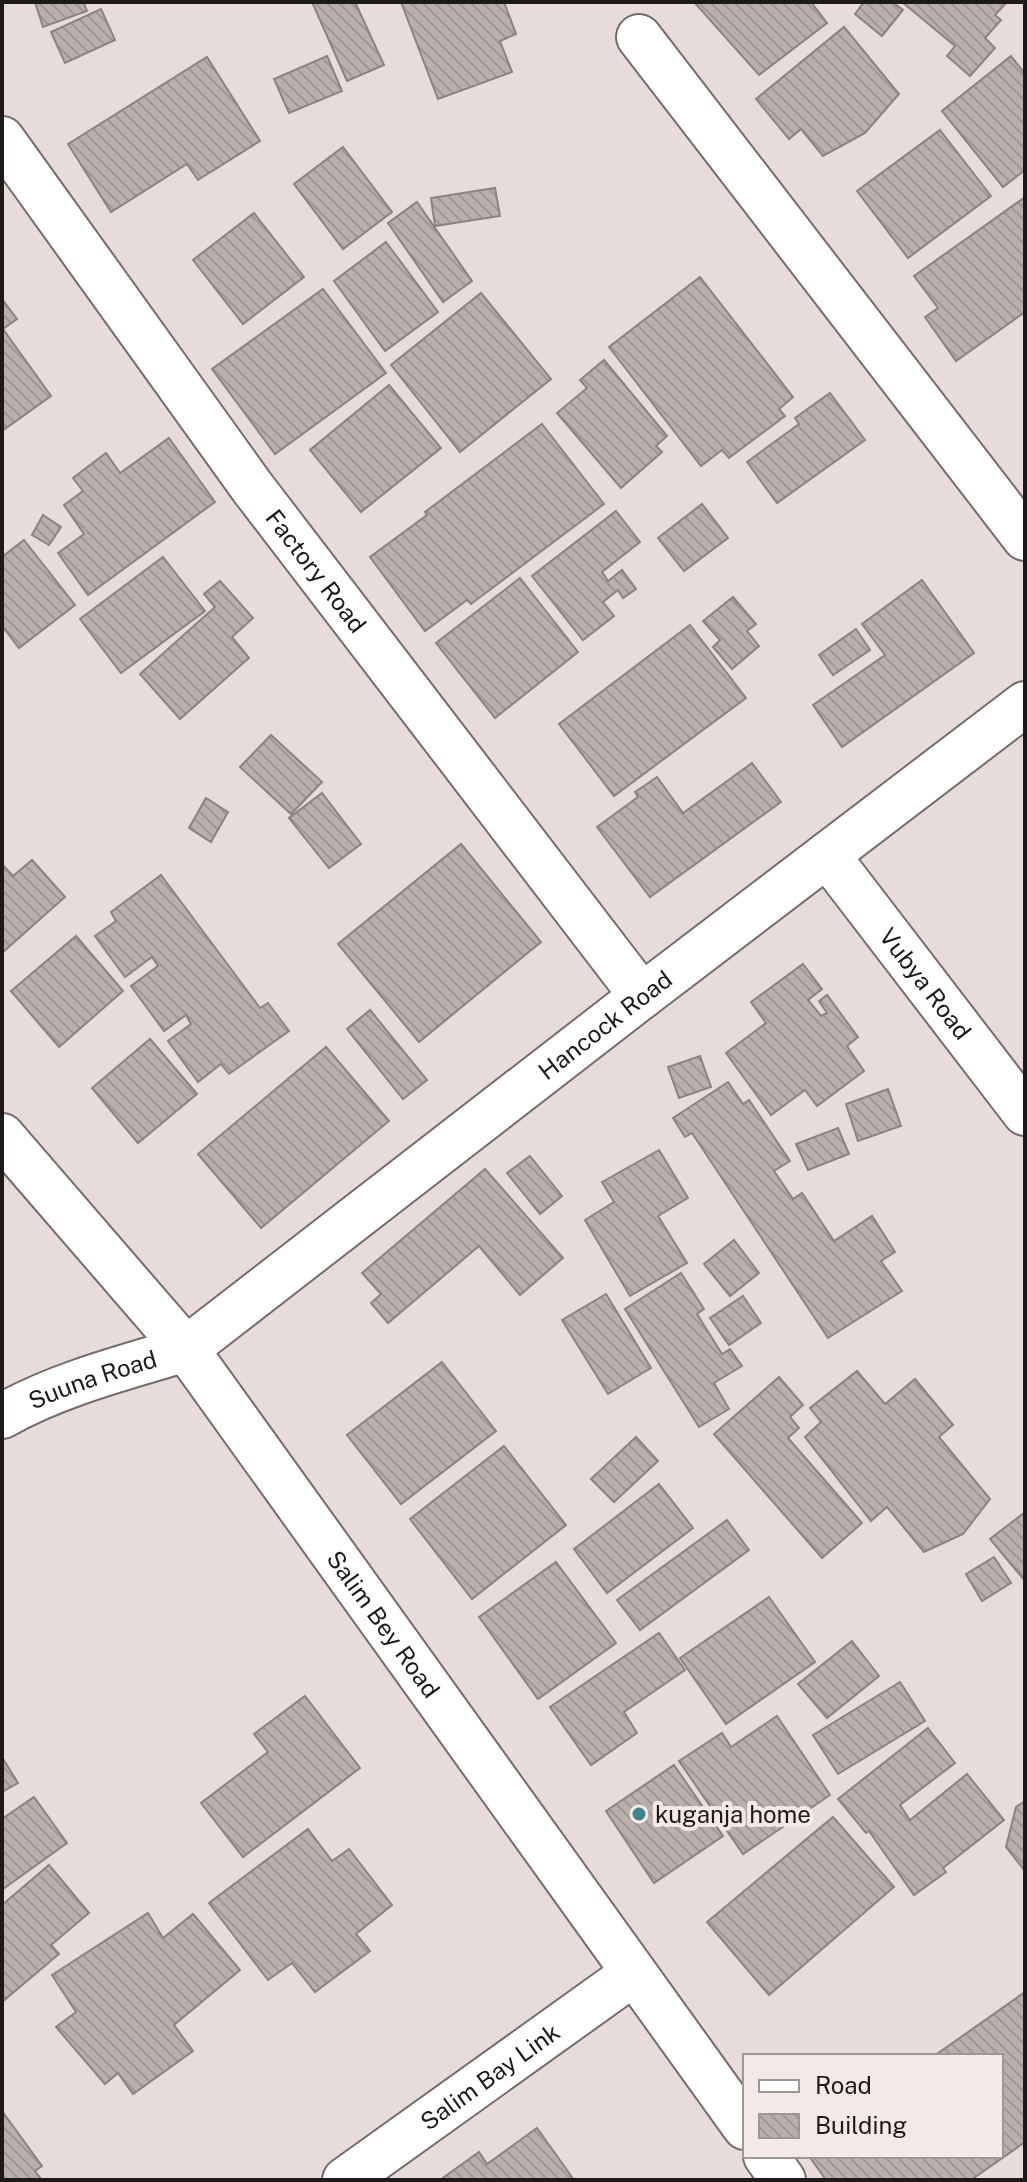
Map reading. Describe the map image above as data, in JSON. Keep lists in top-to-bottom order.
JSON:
{
  "streets": {
    "street": [
      "Factory Road",
      "Vubya Road",
      "Hancock Road",
      "Suuna Road",
      "Salim Bey Road",
      "Salim Bay Link"
    ]
  },
  "crossings": [
    ["Factory Road", "Hancock Road"],
    ["Vubya Road", "Hancock Road"],
    ["Hancock Road", "Suuna Road"],
    ["Hancock Road", "Salim Bey Road"],
    ["Suuna Road", "Salim Bey Road"],
    ["Salim Bey Road", "Salim Bay Link"]
  ],
  "places": ["kuganja home"],
  "legend": ["Road", "Building"]
}
